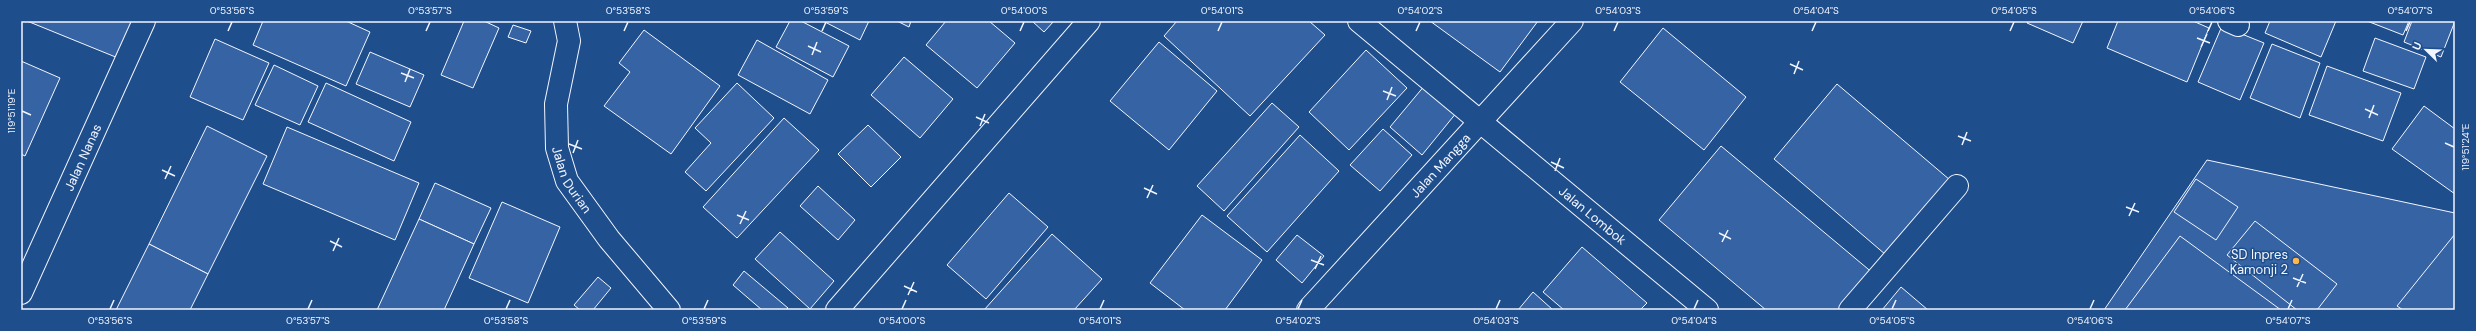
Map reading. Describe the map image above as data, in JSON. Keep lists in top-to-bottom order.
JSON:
{
  "streets": {
    "street": [
      "Jalan Nanas",
      "Jalan Mangga",
      "Jalan Durian",
      "Jalan Lombok"
    ]
  },
  "crossings": [
    ["Jalan Mangga", "Jalan Lombok"]
  ],
  "places": ["SD Inpres Kamonji 2"],
  "north": "top left",
  "coordinates": [
    "0°53'56\"S",
    "0°53'57\"S",
    "0°53'58\"S",
    "0°53'59\"S",
    "0°54'00\"S",
    "0°54'01\"S",
    "0°54'02\"S",
    "0°54'03\"S",
    "0°54'04\"S",
    "0°54'05\"S",
    "0°54'06\"S",
    "0°54'07\"S",
    "119°51'19\"E",
    "119°51'24\"E"
  ]
}
